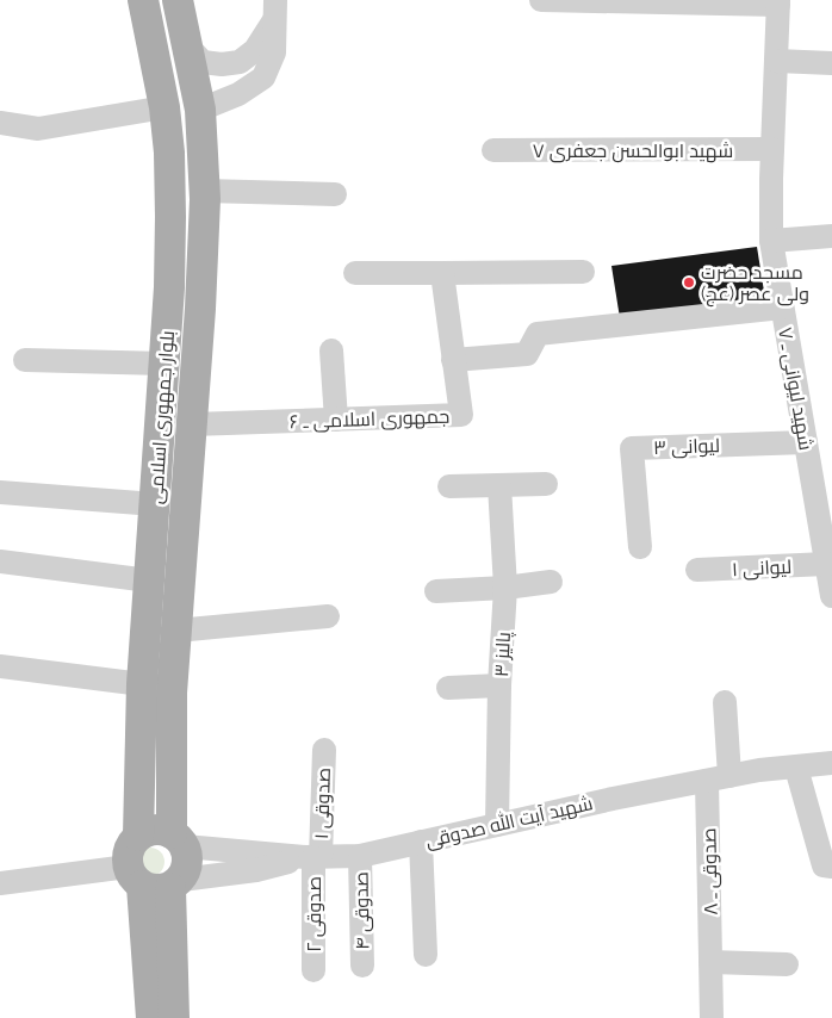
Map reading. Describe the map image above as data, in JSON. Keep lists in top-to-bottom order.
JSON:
{
  "streets": {
    "main road": ["بلوار جمهوری اسلامی"],
    "street": [
      "شهید ابوالحسن جعفری ۷",
      "شهید لیوانی ـ ۷",
      "جمهوری اسلامی ـ ۶",
      "لیوانی ۳",
      "لیوانی ۱",
      "پالیز ۳",
      "صدوقی ۱",
      "شهید آیت الله صدوقی",
      "صدوقی ـ ۸",
      "صدوقی ۴",
      "صدوقی ۲"
    ]
  },
  "crossings": [
    ["شهید ابوالحسن جعفری ۷", "شهید لیوانی ـ ۷"],
    ["شهید لیوانی ـ ۷", "لیوانی ۳"],
    ["شهید لیوانی ـ ۷", "لیوانی ۱"],
    ["بلوار جمهوری اسلامی", "جمهوری اسلامی ـ ۶"],
    ["بلوار جمهوری اسلامی", "شهید آیت الله صدوقی"],
    ["پالیز ۳", "شهید آیت الله صدوقی"],
    ["صدوقی ۱", "شهید آیت الله صدوقی"],
    ["صدوقی ۱", "صدوقی ۲"],
    ["شهید آیت الله صدوقی", "صدوقی ـ ۸"],
    ["شهید آیت الله صدوقی", "صدوقی ۴"],
    ["شهید آیت الله صدوقی", "صدوقی ۲"]
  ],
  "places": ["مسجد حضرت ولی عصر (عج)"]
}
